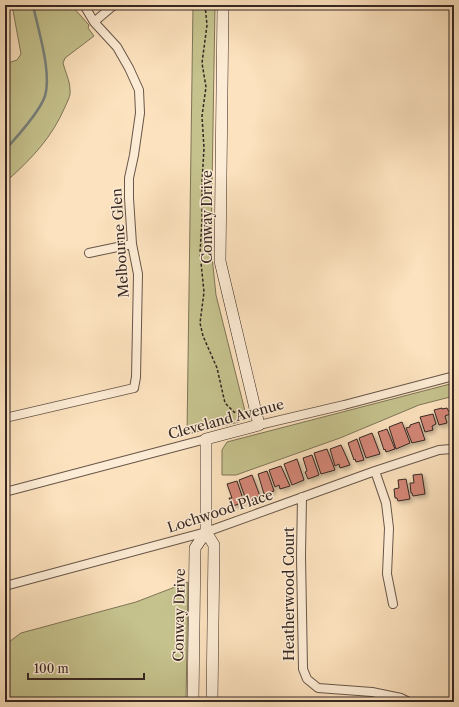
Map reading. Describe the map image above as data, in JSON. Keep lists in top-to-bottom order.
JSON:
{
  "streets": {
    "street": [
      "Conway Drive",
      "Melbourne Glen",
      "Cleveland Avenue",
      "Lochwood Place",
      "Heatherwood Court"
    ]
  },
  "crossings": [
    ["Conway Drive", "Cleveland Avenue"],
    ["Conway Drive", "Lochwood Place"],
    ["Lochwood Place", "Heatherwood Court"]
  ],
  "scale_bar": "100 m"
}
